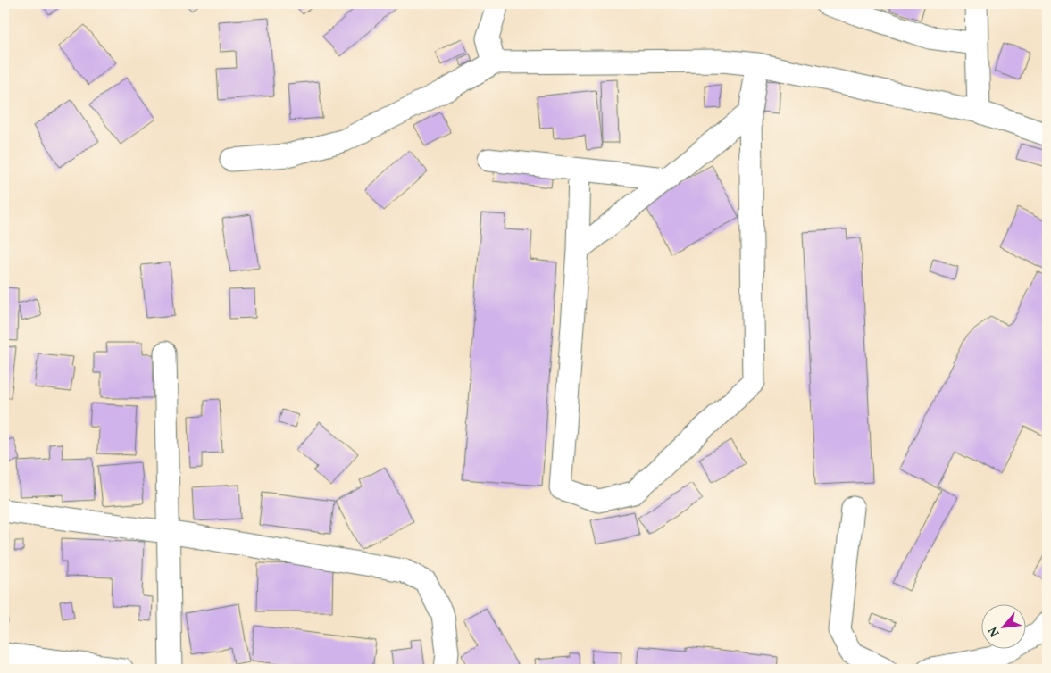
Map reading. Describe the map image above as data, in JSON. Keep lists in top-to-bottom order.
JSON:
{
  "north": "bottom left"
}
